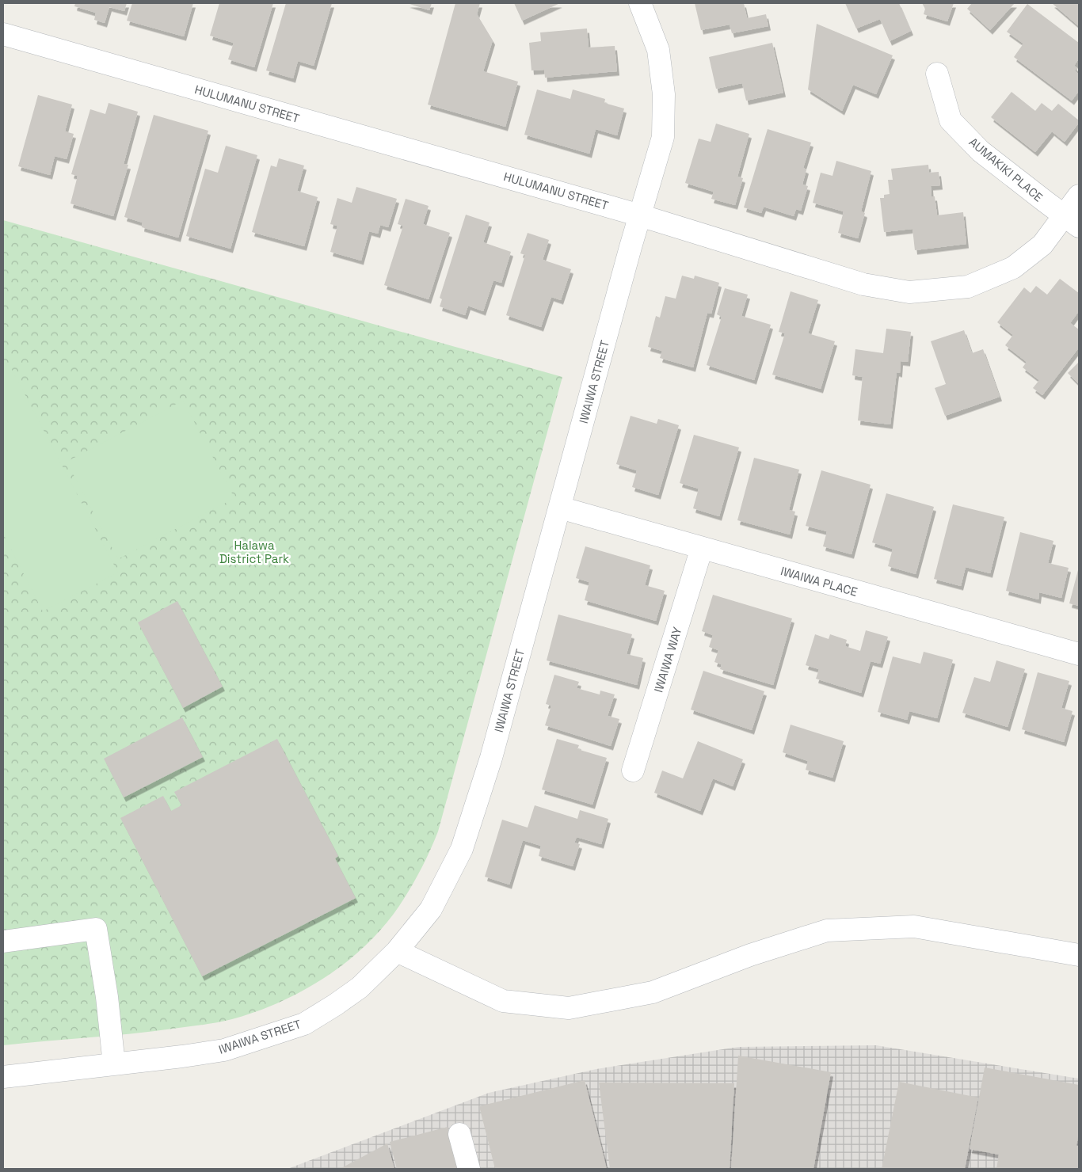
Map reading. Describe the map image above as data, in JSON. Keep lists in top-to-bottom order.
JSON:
{
  "streets": {
    "street": [
      "HULUMANU STREET",
      "AUMAKIKI PLACE",
      "IWAIWA STREET",
      "IWAIWA PLACE",
      "IWAIWA WAY"
    ]
  },
  "crossings": [
    ["HULUMANU STREET", "AUMAKIKI PLACE"],
    ["HULUMANU STREET", "IWAIWA STREET"],
    ["IWAIWA STREET", "IWAIWA PLACE"],
    ["IWAIWA PLACE", "IWAIWA WAY"]
  ],
  "parks": ["Halawa District Park"]
}
